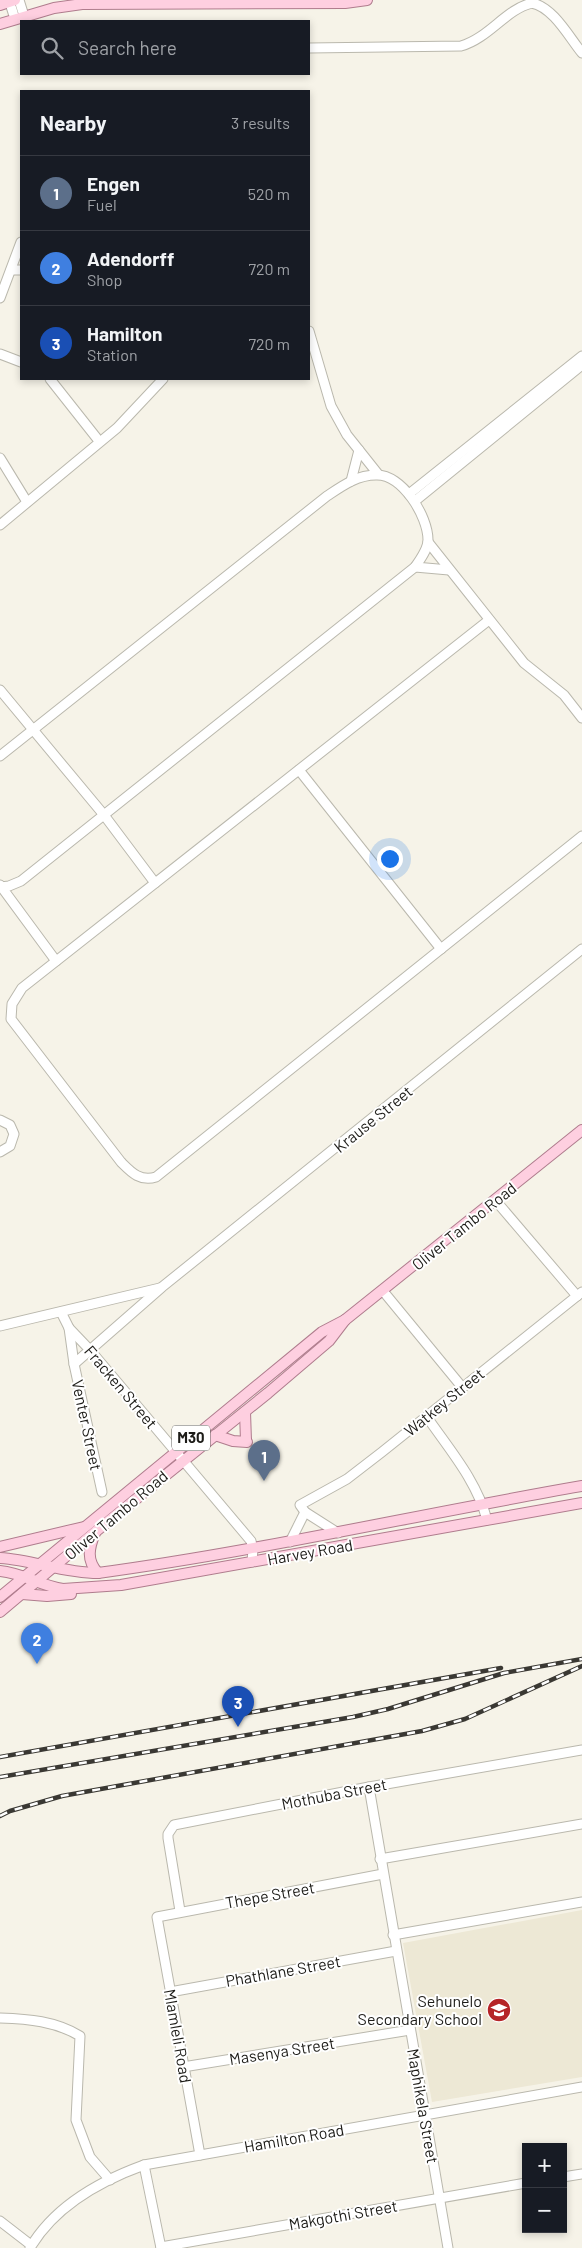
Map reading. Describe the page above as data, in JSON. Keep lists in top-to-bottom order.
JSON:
{
  "streets": {
    "main road": ["Oliver Tambo Road", "M30", "Harvey Road"],
    "street": [
      "Krause Street",
      "Fracken Street",
      "Watkey Street",
      "Venter Street",
      "Mothuba Street",
      "Thepe Street",
      "Phathlane Street",
      "Mlamleli Road",
      "Masenya Street",
      "Maphikela Street",
      "Hamilton Road",
      "Makgothi Street"
    ]
  },
  "crossings": [
    ["Krause Street", "Fracken Street"],
    ["Krause Street", "Venter Street"],
    ["Oliver Tambo Road", "Fracken Street"],
    ["Oliver Tambo Road", "Harvey Road"],
    ["Fracken Street", "Venter Street"],
    ["Fracken Street", "Harvey Road"],
    ["Mothuba Street", "Thepe Street"],
    ["Mothuba Street", "Maphikela Street"],
    ["Thepe Street", "Mlamleli Road"],
    ["Thepe Street", "Maphikela Street"],
    ["Phathlane Street", "Mlamleli Road"],
    ["Phathlane Street", "Maphikela Street"],
    ["Mlamleli Road", "Masenya Street"],
    ["Mlamleli Road", "Hamilton Road"],
    ["Masenya Street", "Maphikela Street"],
    ["Maphikela Street", "Hamilton Road"],
    ["Maphikela Street", "Makgothi Street"]
  ],
  "places": {
    "school or university": ["Sehunelo Secondary School"]
  },
  "page": {
    "search": "Search here",
    "heading": ["Nearby", "3 results"],
    "list": [
      {
        "mark": "1",
        "name": "Engen",
        "note": "Fuel",
        "value": "520 m"
      },
      {
        "mark": "2",
        "name": "Adendorff",
        "note": "Shop",
        "value": "720 m"
      },
      {
        "mark": "3",
        "name": "Hamilton",
        "note": "Station",
        "value": "720 m"
      }
    ],
    "pins": ["1", "2", "3"],
    "map_buttons": ["+", "−"]
  }
}
